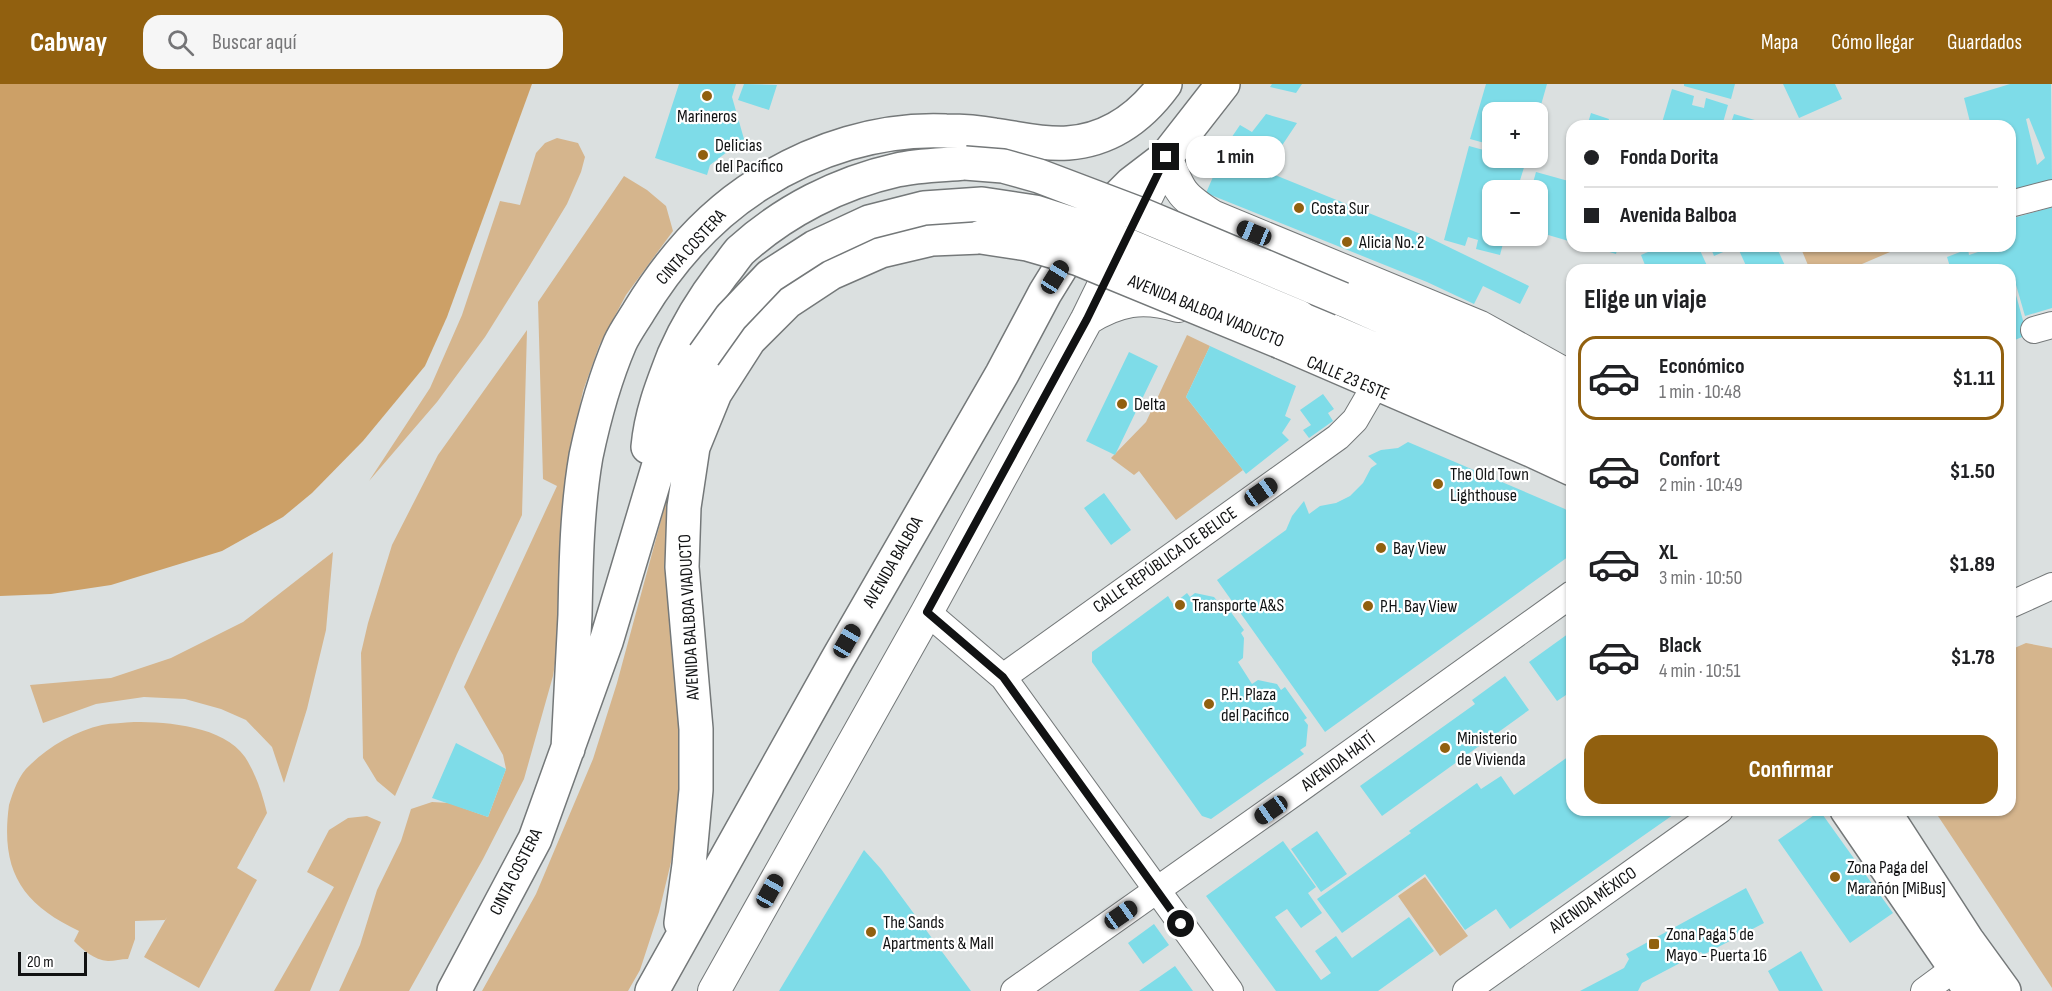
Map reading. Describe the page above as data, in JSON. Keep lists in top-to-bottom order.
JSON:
{
  "streets": {
    "highway": ["CINTA COSTERA", "AVENIDA BALBOA VIADUCTO", "AVENIDA BALBOA"],
    "main road": ["CALLE 23 ESTE"],
    "street": ["CALLE REPÚBLICA DE BELICE", "AVENIDA HAITÍ", "AVENIDA MÉXICO"]
  },
  "crossings": [
    ["CINTA COSTERA", "AVENIDA BALBOA VIADUCTO"],
    ["AVENIDA BALBOA VIADUCTO", "AVENIDA BALBOA"],
    ["CALLE 23 ESTE", "CALLE REPÚBLICA DE BELICE"],
    ["CALLE 23 ESTE", "AVENIDA BALBOA"]
  ],
  "places": {
    "other": [
      "Marineros",
      "Delicias del Pacífico",
      "Costa Sur",
      "Alicia No. 2",
      "Delta",
      "The Old Town Lighthouse",
      "Bay View",
      "Transporte A&S",
      "P.H. Bay View",
      "P.H. Plaza del Pacifico",
      "Ministerio de Vivienda",
      "Zona Paga del Marañón [MiBus]",
      "The Sands Apartments & Mall"
    ],
    "transit": ["Zona Paga 5 de Mayo - Puerta 16"]
  },
  "scale_bar": "20 m",
  "page": {
    "header": "Cabway",
    "search": "Buscar aquí",
    "nav": ["Mapa", "Cómo llegar", "Guardados"],
    "map_buttons": ["+", "−"],
    "banner": ["Fonda Dorita", "Avenida Balboa"],
    "bubble": "1 min",
    "heading": "Elige un viaje",
    "list": [
      {
        "name": "Económico",
        "note": "1 min · 10:48",
        "value": "$1.11"
      },
      {
        "name": "Confort",
        "note": "2 min · 10:49",
        "value": "$1.50"
      },
      {
        "name": "XL",
        "note": "3 min · 10:50",
        "value": "$1.89"
      },
      {
        "name": "Black",
        "note": "4 min · 10:51",
        "value": "$1.78"
      }
    ],
    "buttons": "Confirmar",
    "scale": "20 m"
  }
}
